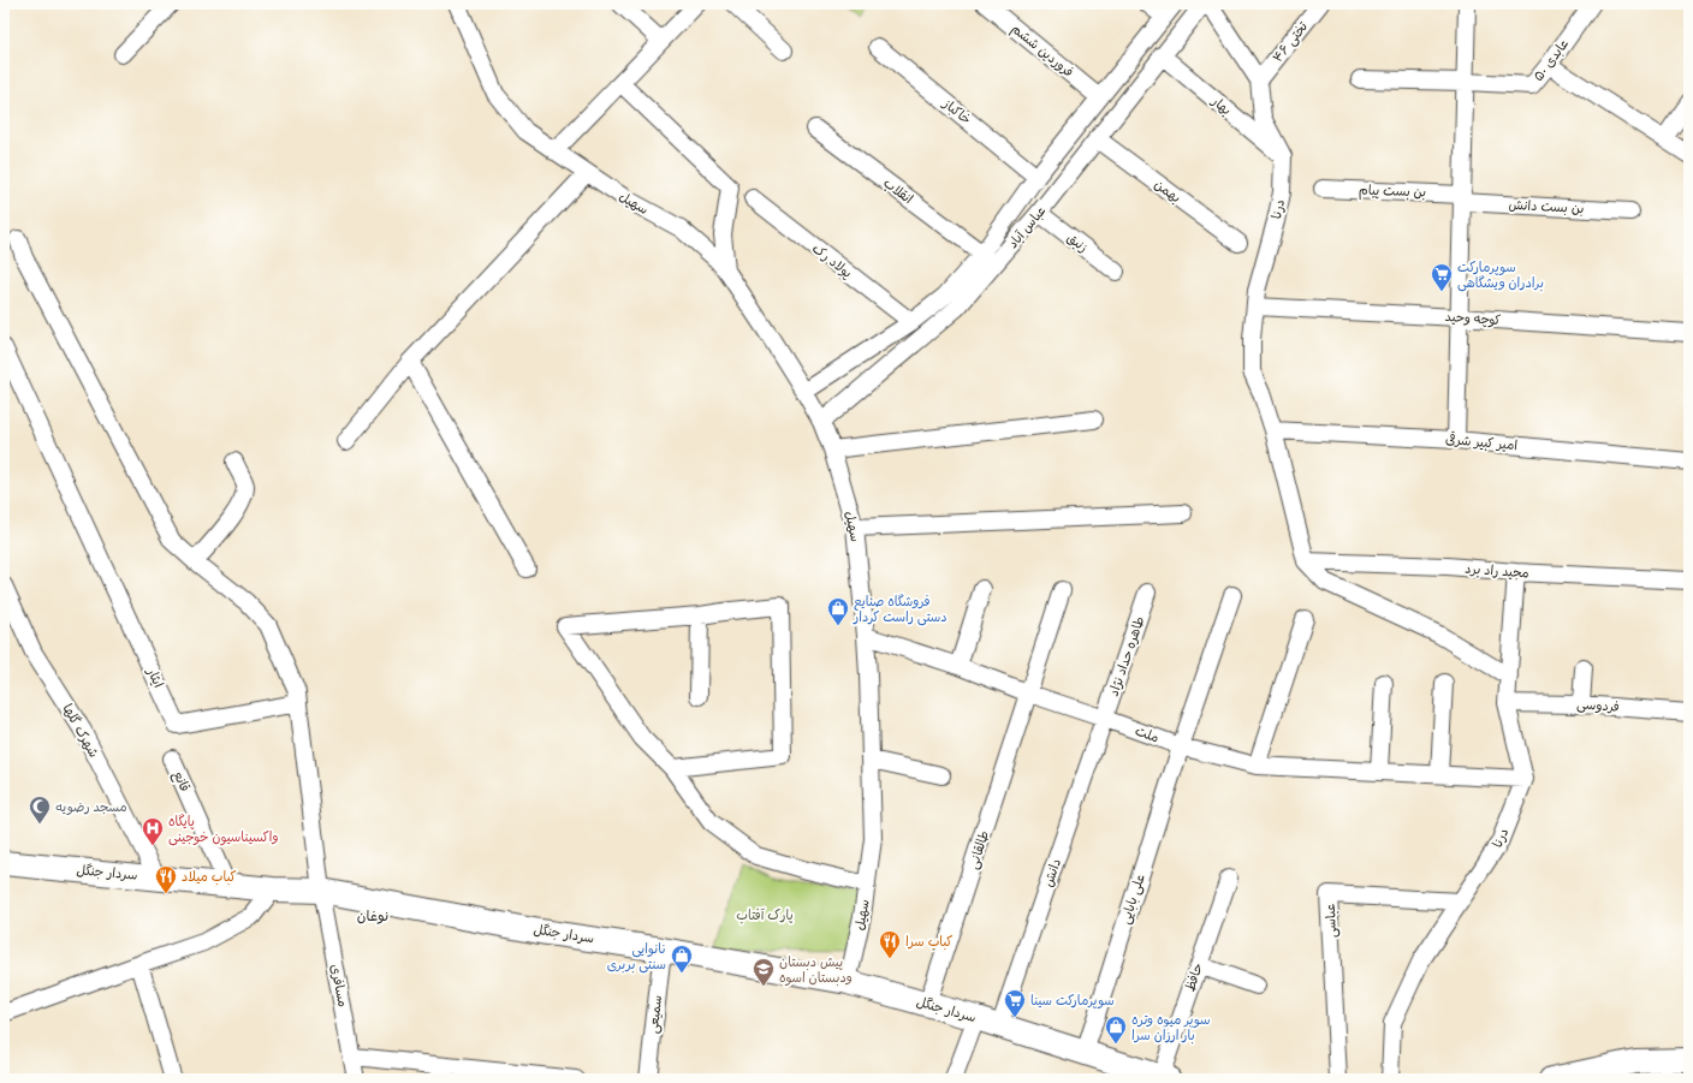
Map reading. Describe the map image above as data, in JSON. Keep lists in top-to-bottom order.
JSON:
{
  "streets": {
    "main road": ["سردار جنگل"],
    "street": [
      "تختی ۴۶",
      "فروردین ششم",
      "عابدی ۵۰",
      "بهار",
      "خاکباز",
      "انقلاب",
      "بهمن",
      "بن بست پیام",
      "سهیل",
      "بن بست دانش",
      "درنا",
      "عباس آباد",
      "زنبق",
      "پولاد رک",
      "کوچه وحید",
      "امیر کبیر شرقی",
      "مجید راد برد",
      "طاهره حداد نژاد",
      "ایثار",
      "فردوسی",
      "شهرک گلها",
      "ملت",
      "قانع",
      "طالقانی",
      "دانش",
      "علی بابایی",
      "عباسی",
      "حافظ",
      "مسافری",
      "سمیعی"
    ]
  },
  "crossings": [
    ["تختی ۴۶", "درنا"],
    ["فروردین ششم", "عباس آباد"],
    ["بهار", "درنا"],
    ["بهار", "عباس آباد"],
    ["خاکباز", "عباس آباد"],
    ["انقلاب", "عباس آباد"],
    ["بهمن", "عباس آباد"],
    ["بن بست پیام", "بن بست دانش"],
    ["سهیل", "عباس آباد"],
    ["سهیل", "ملت"],
    ["سهیل", "سردار جنگل"],
    ["درنا", "کوچه وحید"],
    ["درنا", "امیر کبیر شرقی"],
    ["درنا", "مجید راد برد"],
    ["درنا", "ملت"],
    ["درنا", "عباسی"],
    ["عباس آباد", "زنبق"],
    ["عباس آباد", "پولاد رک"],
    ["طاهره حداد نژاد", "ملت"],
    ["طاهره حداد نژاد", "دانش"],
    ["شهرک گلها", "سردار جنگل"],
    ["ملت", "طالقانی"],
    ["ملت", "دانش"],
    ["ملت", "علی بابایی"],
    ["قانع", "سردار جنگل"],
    ["طالقانی", "سردار جنگل"],
    ["سردار جنگل", "دانش"],
    ["سردار جنگل", "علی بابایی"],
    ["سردار جنگل", "حافظ"],
    ["سردار جنگل", "مسافری"],
    ["سردار جنگل", "سمیعی"]
  ],
  "districts": ["نوغان"],
  "parks": ["پارک آفتاب"],
  "places": {
    "supermarket": ["سوپرمارکت برادران ویشگاهی", "سوپرمارکت سینا"],
    "shop": ["فروشگاه صنایع دستی راست کردار", "نانوایی سنتی بربری", "سوپر میوه وتره بار ارزان سرا"],
    "mosque": ["مسجد رضویه"],
    "hospital": ["پایگاه واکسیناسیون خوجینی"],
    "restaurant": ["کباب میلاد", "کباب سرا"],
    "school or university": ["پیش دبستان ودبستان اسوه"]
  }
}
